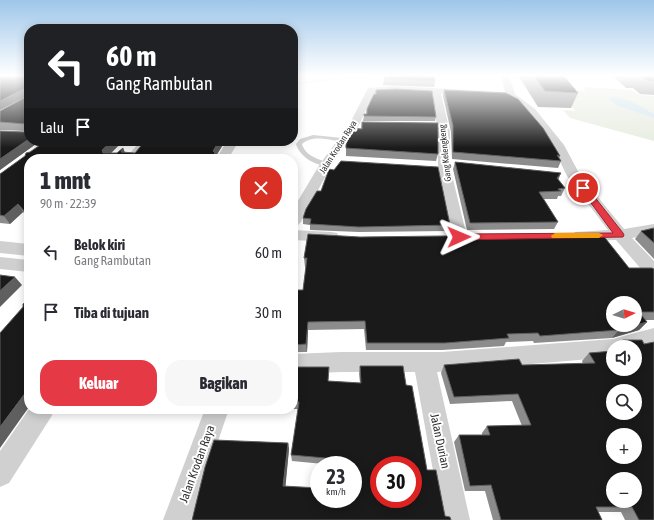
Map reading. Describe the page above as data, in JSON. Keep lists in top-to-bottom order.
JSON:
{
  "streets": {
    "street": ["Jalan Krodan Raya", "Gang Kelengkeng", "Jalan Durian"]
  },
  "north": "right",
  "page": {
    "turn": ["60 m", "Gang Rambutan"],
    "then": "Lalu",
    "heading": ["1 mnt", "90 m · 22:39"],
    "list": [
      {
        "name": "Belok kiri",
        "note": "Gang Rambutan",
        "value": "60 m"
      },
      {
        "name": "Tiba di tujuan",
        "value": "30 m"
      }
    ],
    "map_buttons": ["+", "−"],
    "buttons": ["Keluar", "Bagikan"],
    "speed": "23 km/h",
    "limit": "30"
  }
}
